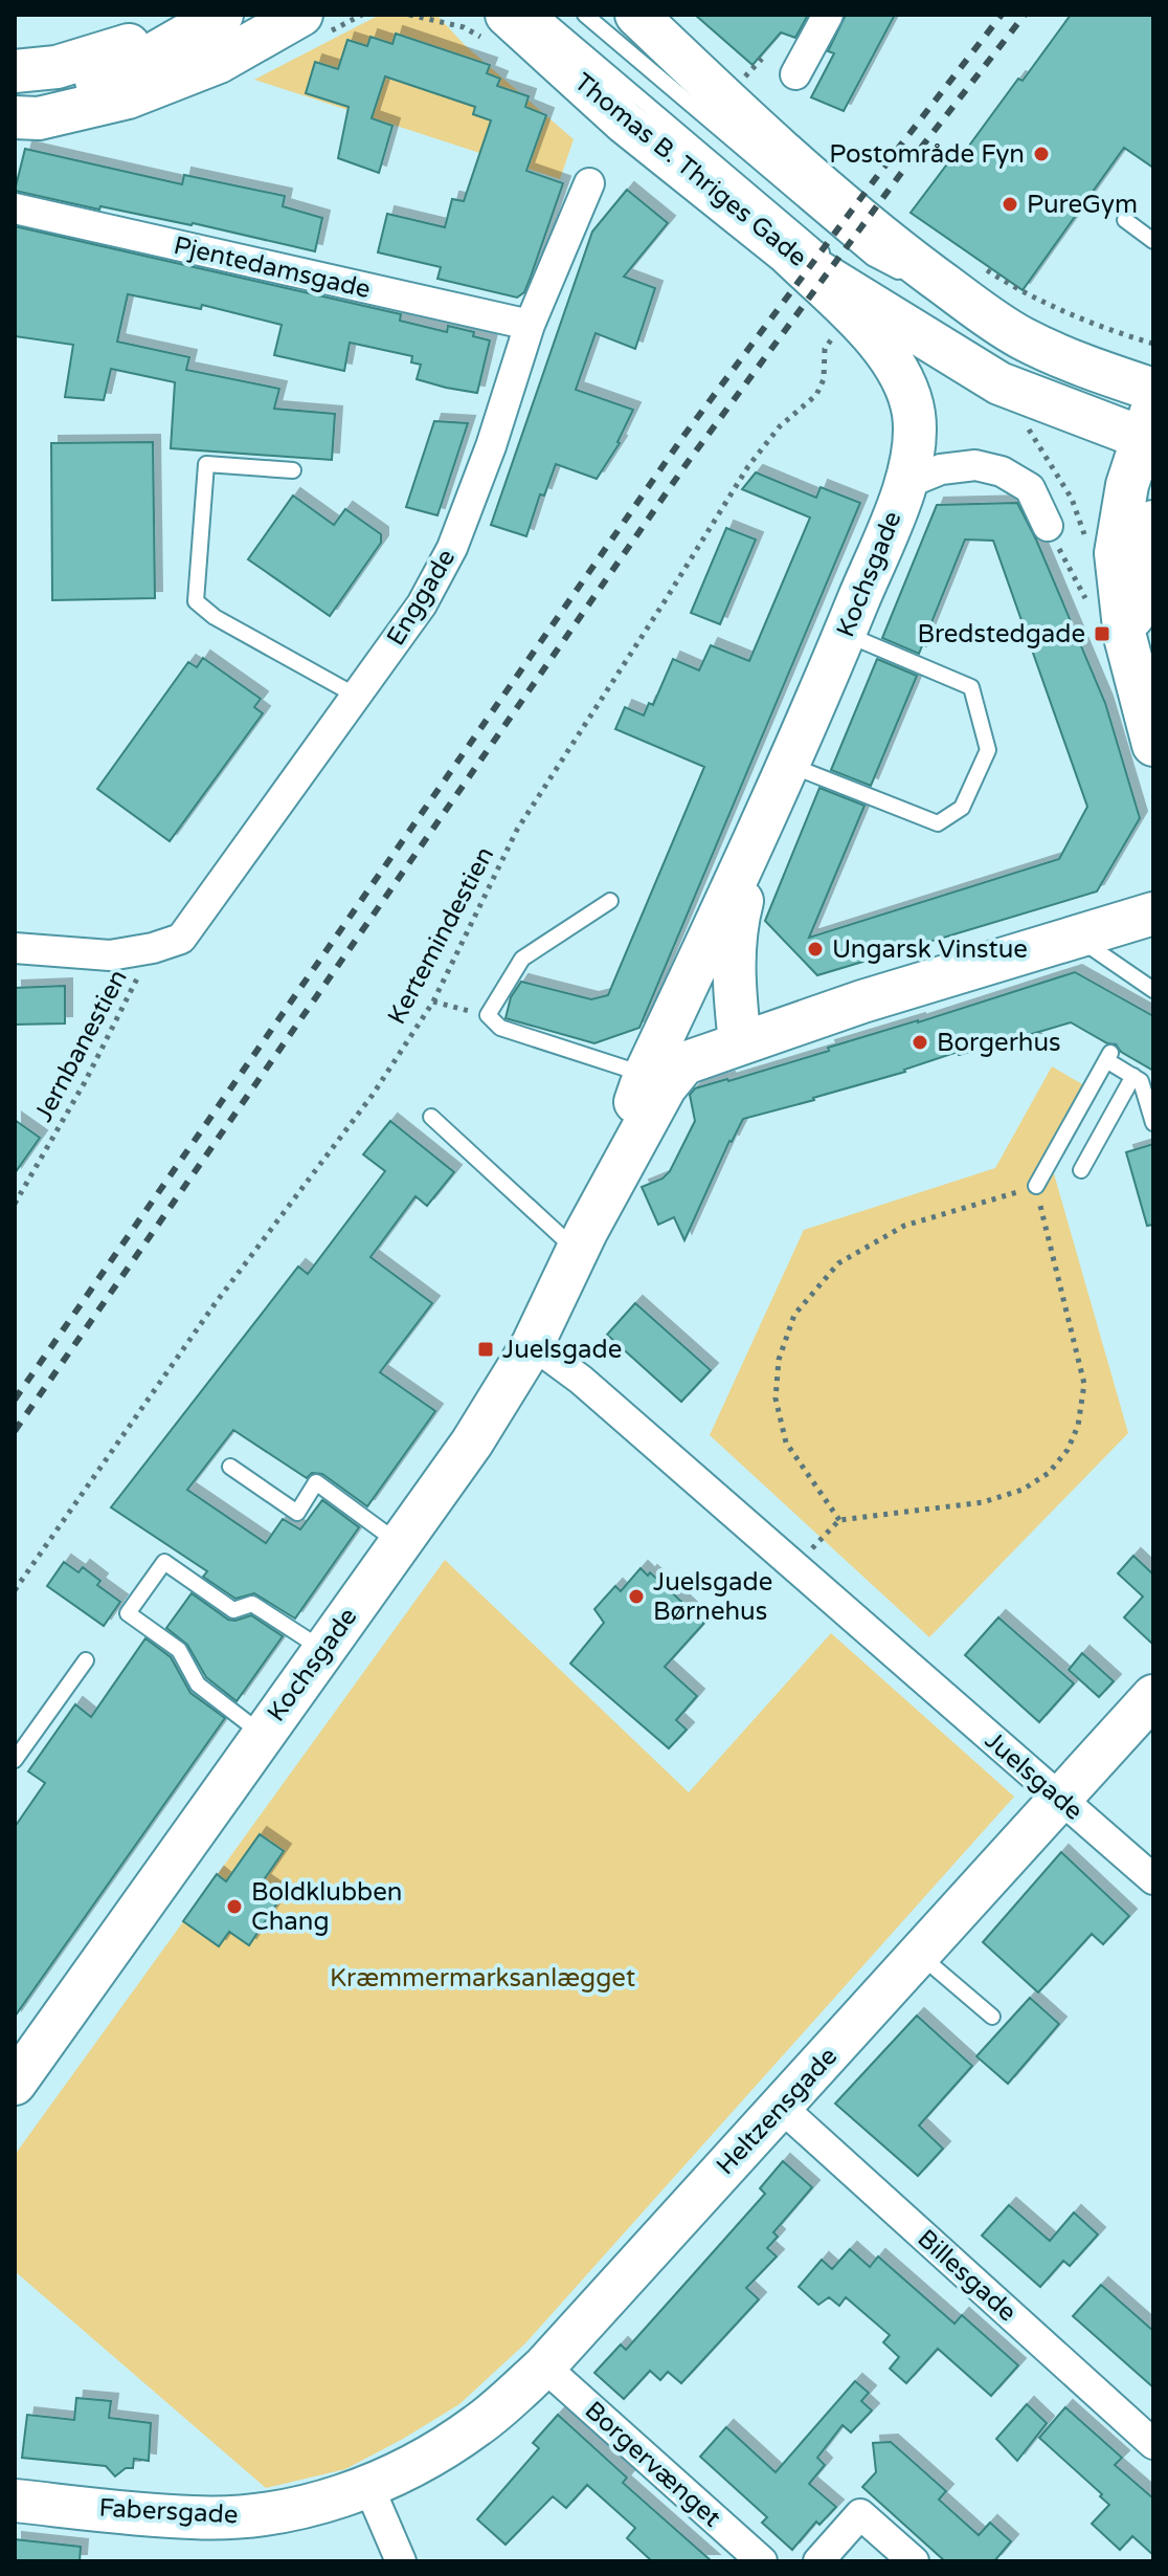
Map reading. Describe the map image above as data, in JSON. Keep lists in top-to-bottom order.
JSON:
{
  "streets": {
    "street": [
      "Thomas B. Thriges Gade",
      "Pjentedamsgade",
      "Kochsgade",
      "Enggade",
      "Juelsgade",
      "Heltzensgade",
      "Billesgade",
      "Borgervænget",
      "Fabersgade"
    ],
    "path": ["Kertemindestien", "Jernbanestien"]
  },
  "crossings": [
    ["Pjentedamsgade", "Enggade"],
    ["Kochsgade", "Juelsgade"],
    ["Enggade", "Jernbanestien"],
    ["Juelsgade", "Heltzensgade"],
    ["Heltzensgade", "Billesgade"],
    ["Heltzensgade", "Borgervænget"],
    ["Heltzensgade", "Fabersgade"]
  ],
  "parks": ["Kræmmermarksanlægget"],
  "places": {
    "other": [
      "Postområde Fyn",
      "PureGym",
      "Ungarsk Vinstue",
      "Borgerhus",
      "Juelsgade Børnehus",
      "Boldklubben Chang"
    ],
    "transit": ["Bredstedgade", "Juelsgade"]
  }
}
